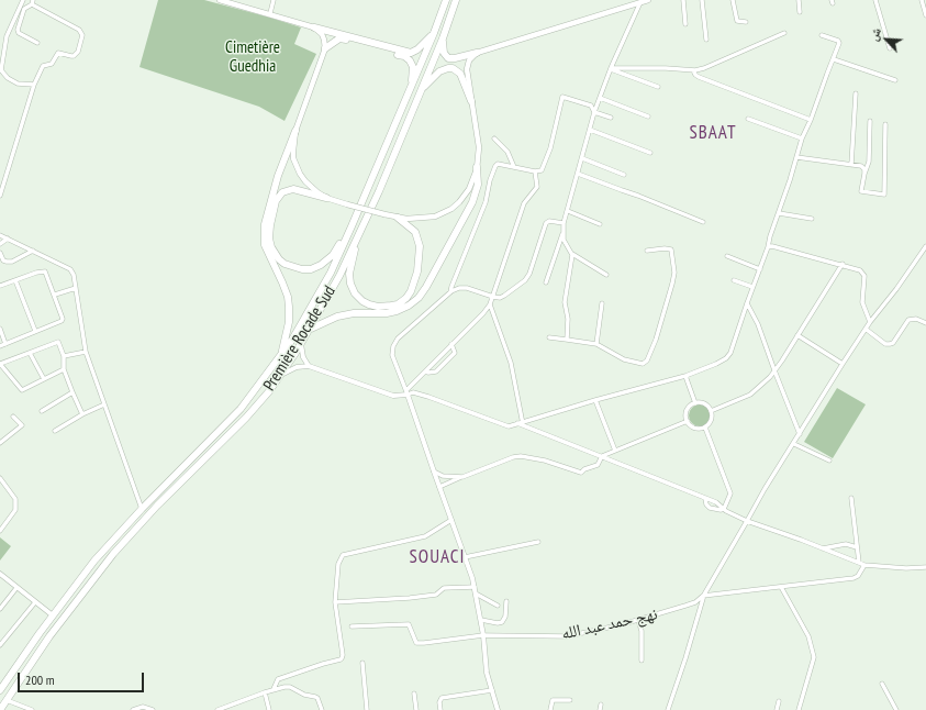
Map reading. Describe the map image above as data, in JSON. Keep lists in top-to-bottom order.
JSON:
{
  "streets": {
    "highway": ["Première Rocade Sud"],
    "street": ["نهج حمد عبد الله"]
  },
  "districts": ["SBAAT", "SOUACI"],
  "parks": ["Cimetière Guedhia"],
  "scale_bar": "200 m",
  "north": "top left"
}
